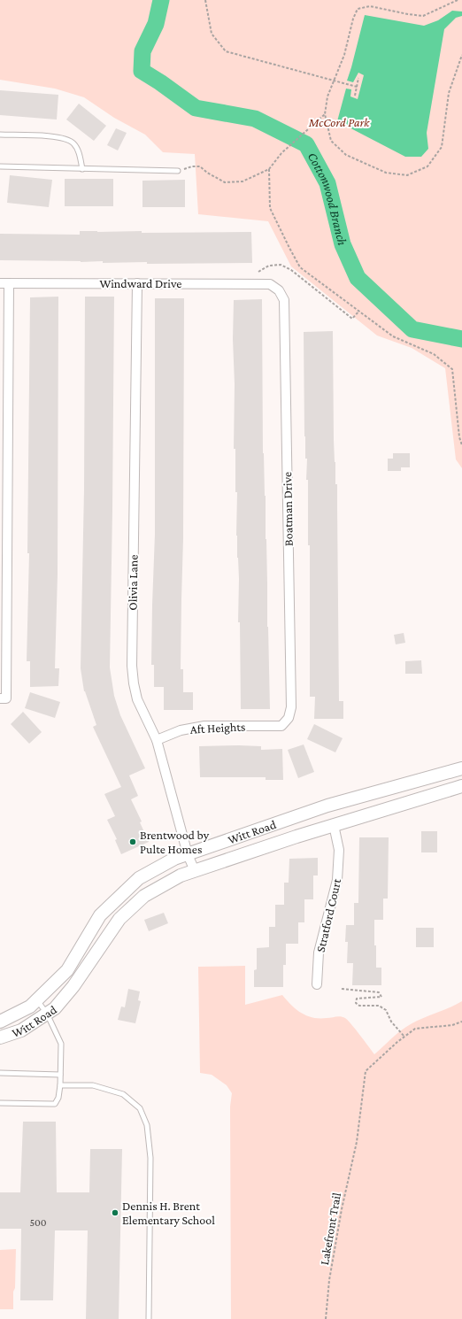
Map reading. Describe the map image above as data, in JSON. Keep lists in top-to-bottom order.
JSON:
{
  "streets": {
    "street": [
      "Windward Drive",
      "Boatman Drive",
      "Olivia Lane",
      "Aft Heights",
      "Witt Road",
      "Stratford Court"
    ],
    "path": ["Lakefront Trail"]
  },
  "crossings": [
    ["Windward Drive", "Boatman Drive"],
    ["Windward Drive", "Olivia Lane"],
    ["Boatman Drive", "Aft Heights"],
    ["Olivia Lane", "Aft Heights"],
    ["Olivia Lane", "Witt Road"],
    ["Witt Road", "Stratford Court"]
  ],
  "water": ["Cottonwood Branch"],
  "parks": ["McCord Park"],
  "places": ["Brentwood by Pulte Homes", "Dennis H. Brent Elementary School"],
  "house_numbers": ["500"]
}
